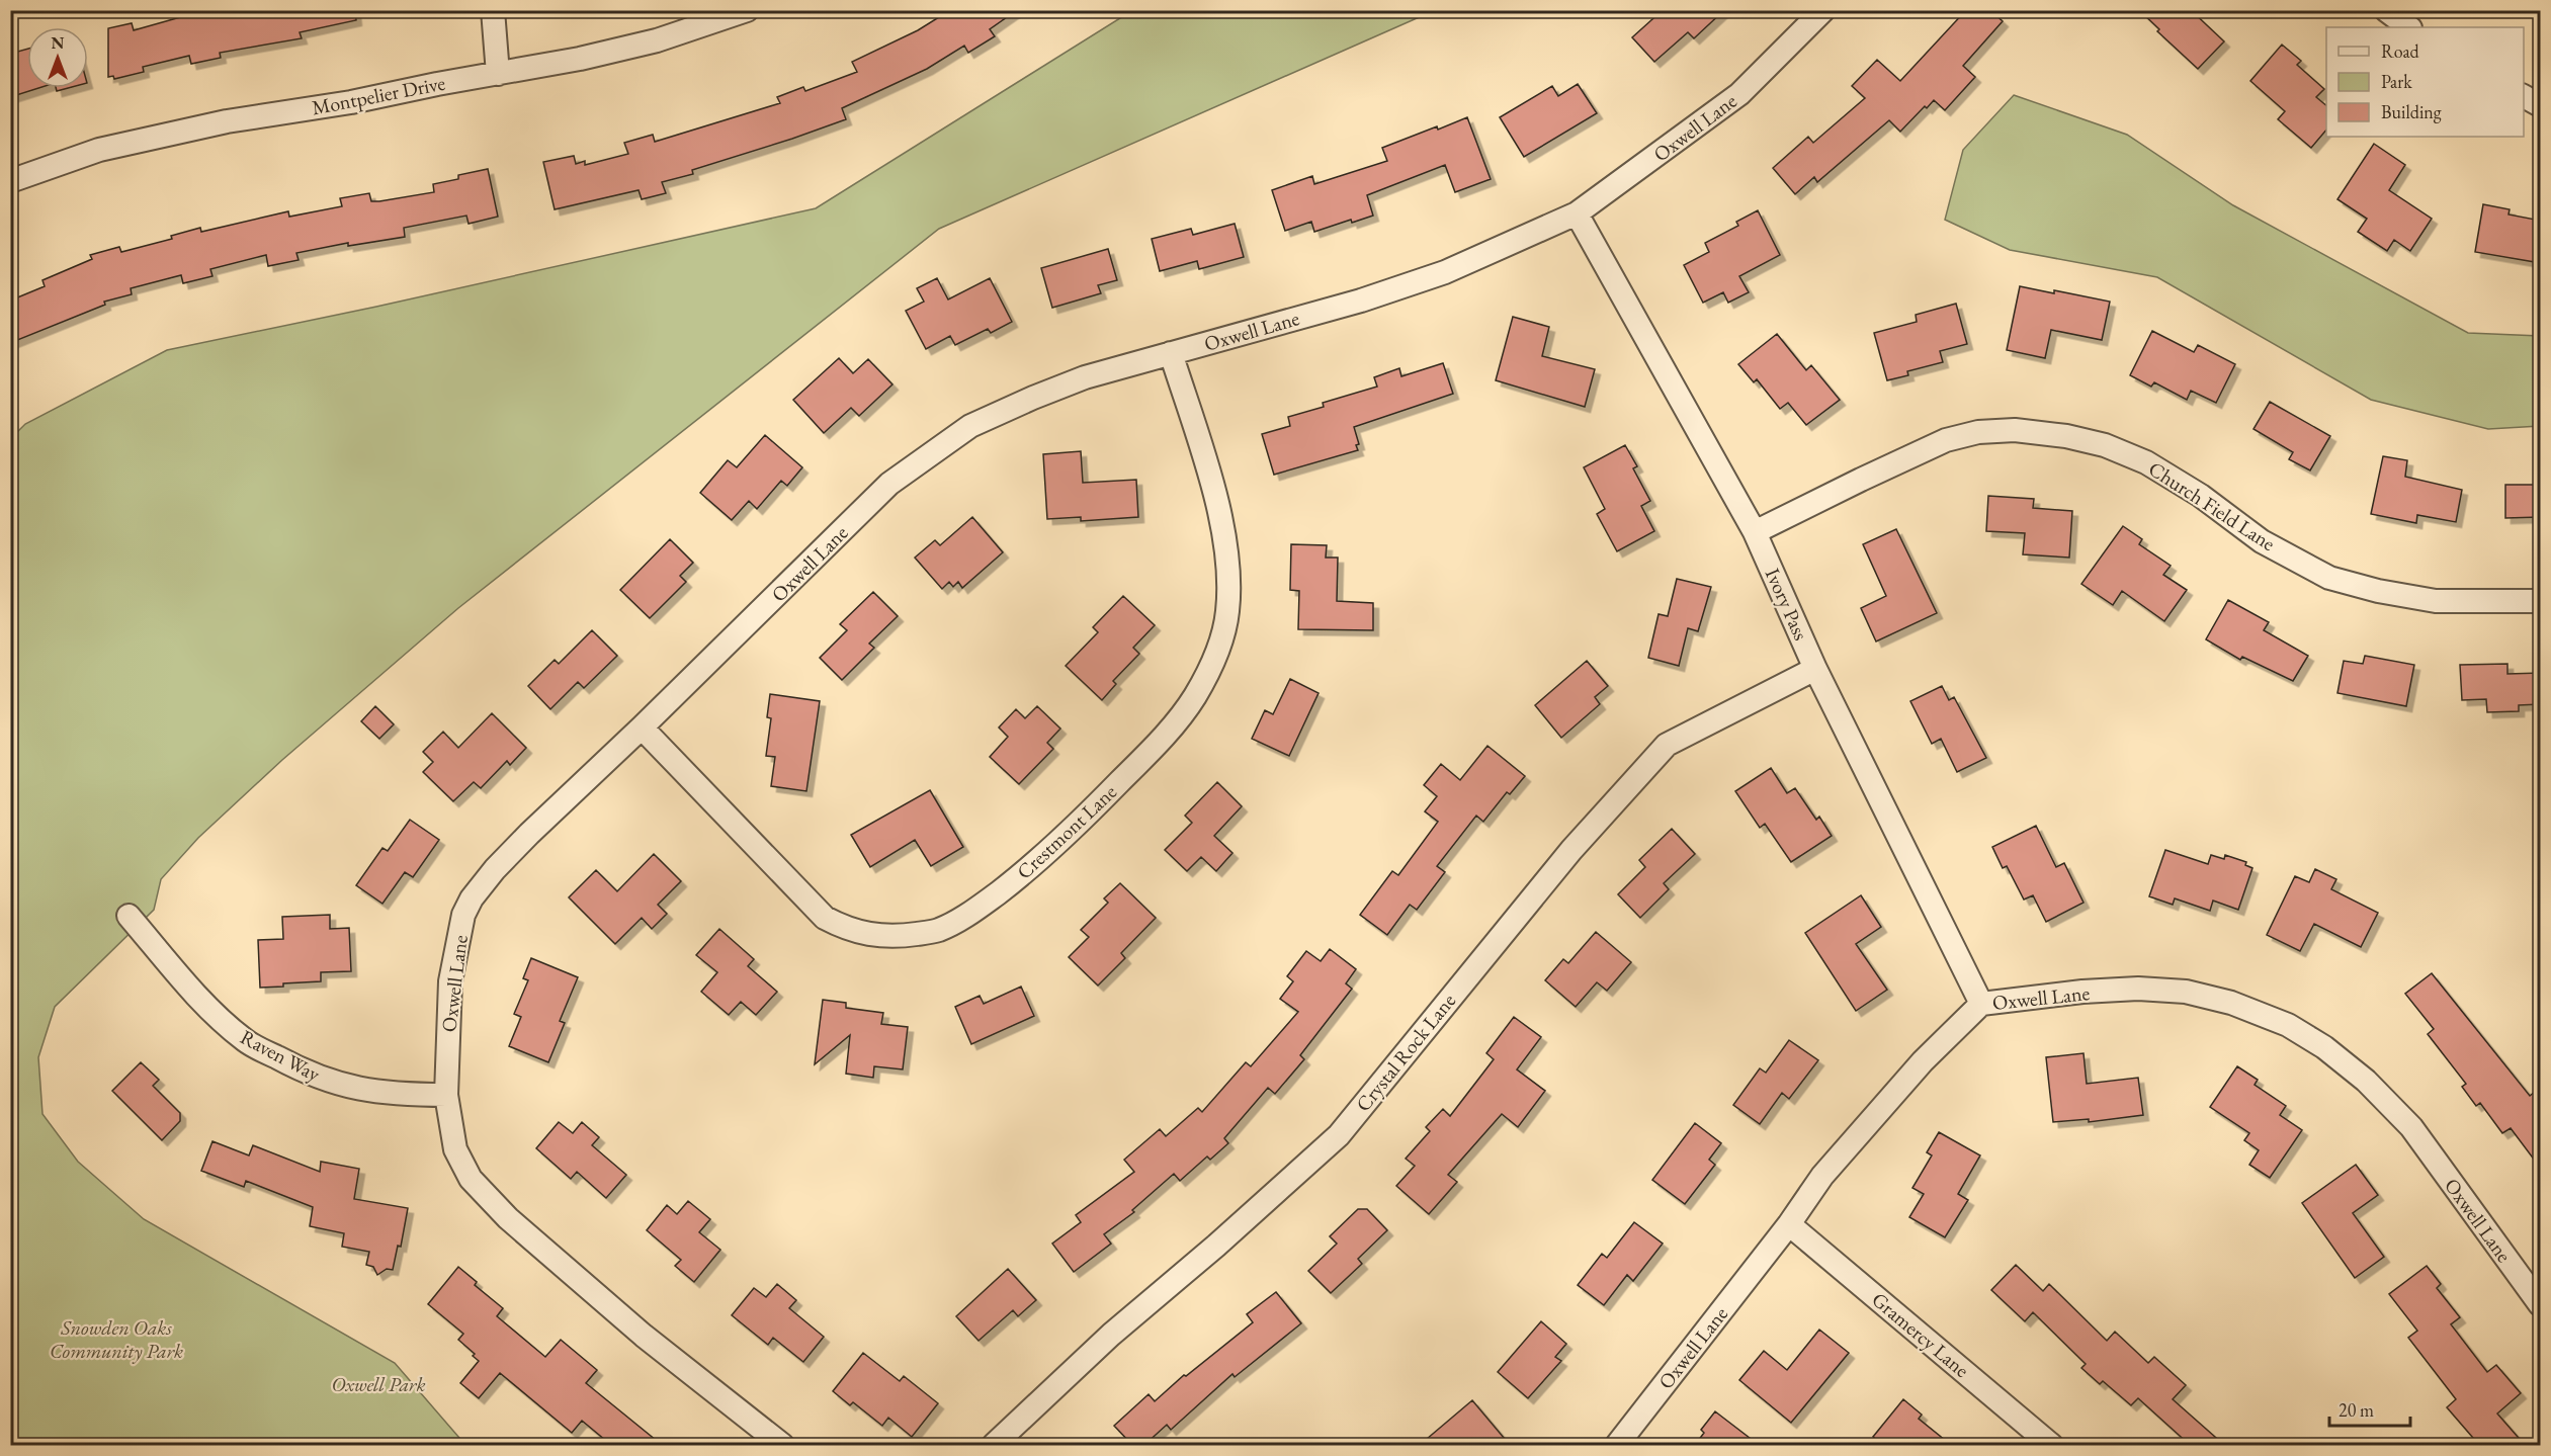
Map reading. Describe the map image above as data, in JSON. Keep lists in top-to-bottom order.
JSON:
{
  "streets": {
    "street": [
      "Montpelier Drive",
      "Oxwell Lane",
      "Church Field Lane",
      "Ivory Pass",
      "Crestmont Lane",
      "Crystal Rock Lane",
      "Raven Way",
      "Gramercy Lane"
    ]
  },
  "crossings": [
    ["Oxwell Lane", "Ivory Pass"],
    ["Oxwell Lane", "Crestmont Lane"],
    ["Oxwell Lane", "Raven Way"],
    ["Oxwell Lane", "Gramercy Lane"],
    ["Church Field Lane", "Ivory Pass"],
    ["Ivory Pass", "Crystal Rock Lane"]
  ],
  "parks": ["Snowden Oaks Community Park", "Oxwell Park"],
  "legend": ["Road", "Park", "Building"],
  "scale_bar": "20 m",
  "north": "top"
}
